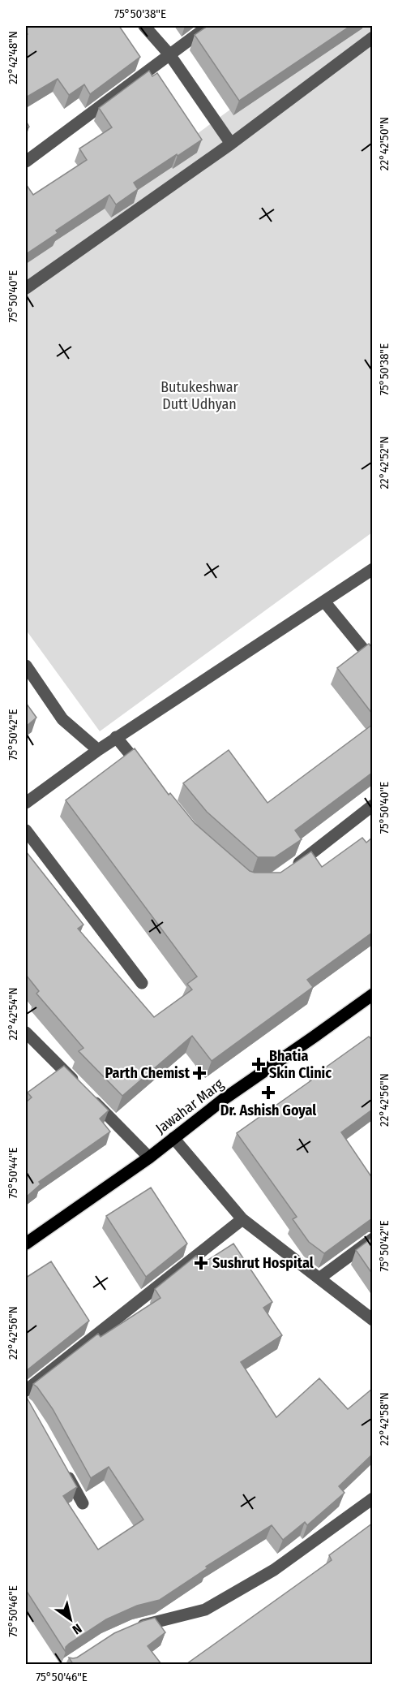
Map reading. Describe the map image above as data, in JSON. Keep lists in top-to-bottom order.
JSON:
{
  "streets": {
    "main road": ["Jawahar Marg"]
  },
  "parks": ["Butukeshwar Dutt Udhyan"],
  "places": {
    "health": [
      "Bhatia Skin Clinic",
      "Parth Chemist",
      "Dr. Ashish Goyal",
      "Sushrut Hospital"
    ]
  },
  "north": "bottom right",
  "coordinates": [
    "75°50'38\"E",
    "22°42'48\"N",
    "22°42'50\"N",
    "75°50'40\"E",
    "22°42'52\"N",
    "75°50'42\"E",
    "22°42'54\"N",
    "22°42'56\"N",
    "75°50'44\"E",
    "22°42'58\"N",
    "75°50'46\"E"
  ]
}
